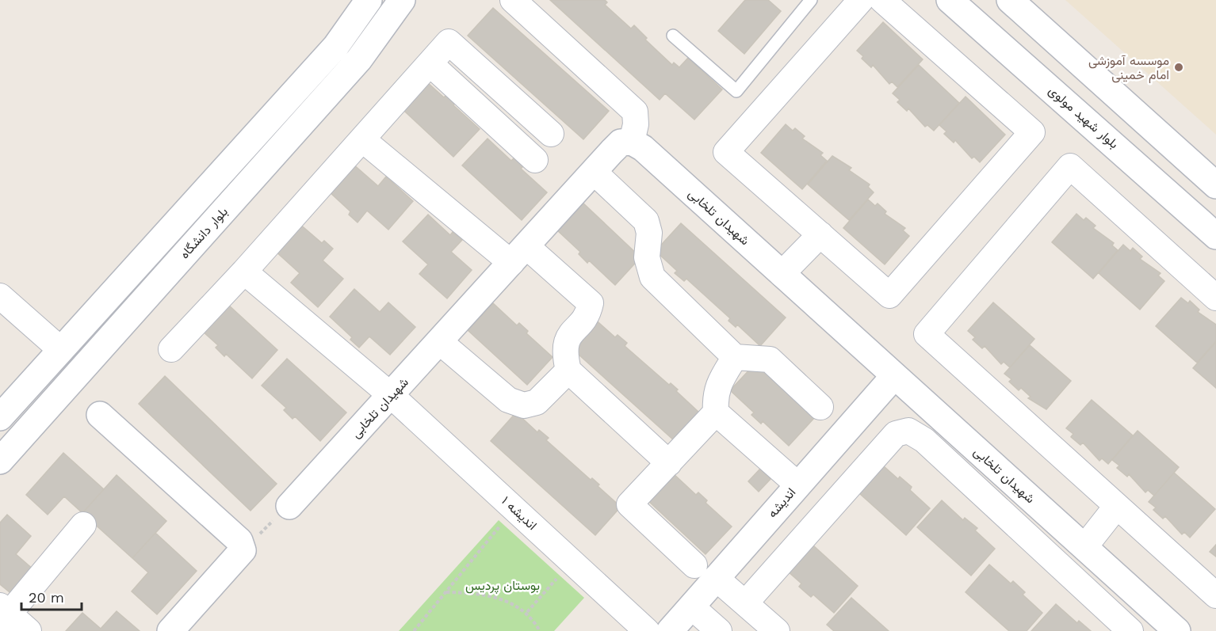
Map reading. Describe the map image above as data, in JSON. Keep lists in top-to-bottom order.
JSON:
{
  "streets": {
    "street": [
      "بلوار شهید مولوی",
      "شهیدان تلخابی",
      "بلوار دانشگاه",
      "انديشه",
      "اندیشه ۱"
    ]
  },
  "crossings": [
    ["شهیدان تلخابی", "انديشه"],
    ["شهیدان تلخابی", "اندیشه ۱"]
  ],
  "parks": ["بوستان پردیس"],
  "places": ["موسسه آموزشی امام خمینی"],
  "scale_bar": "20 m"
}
